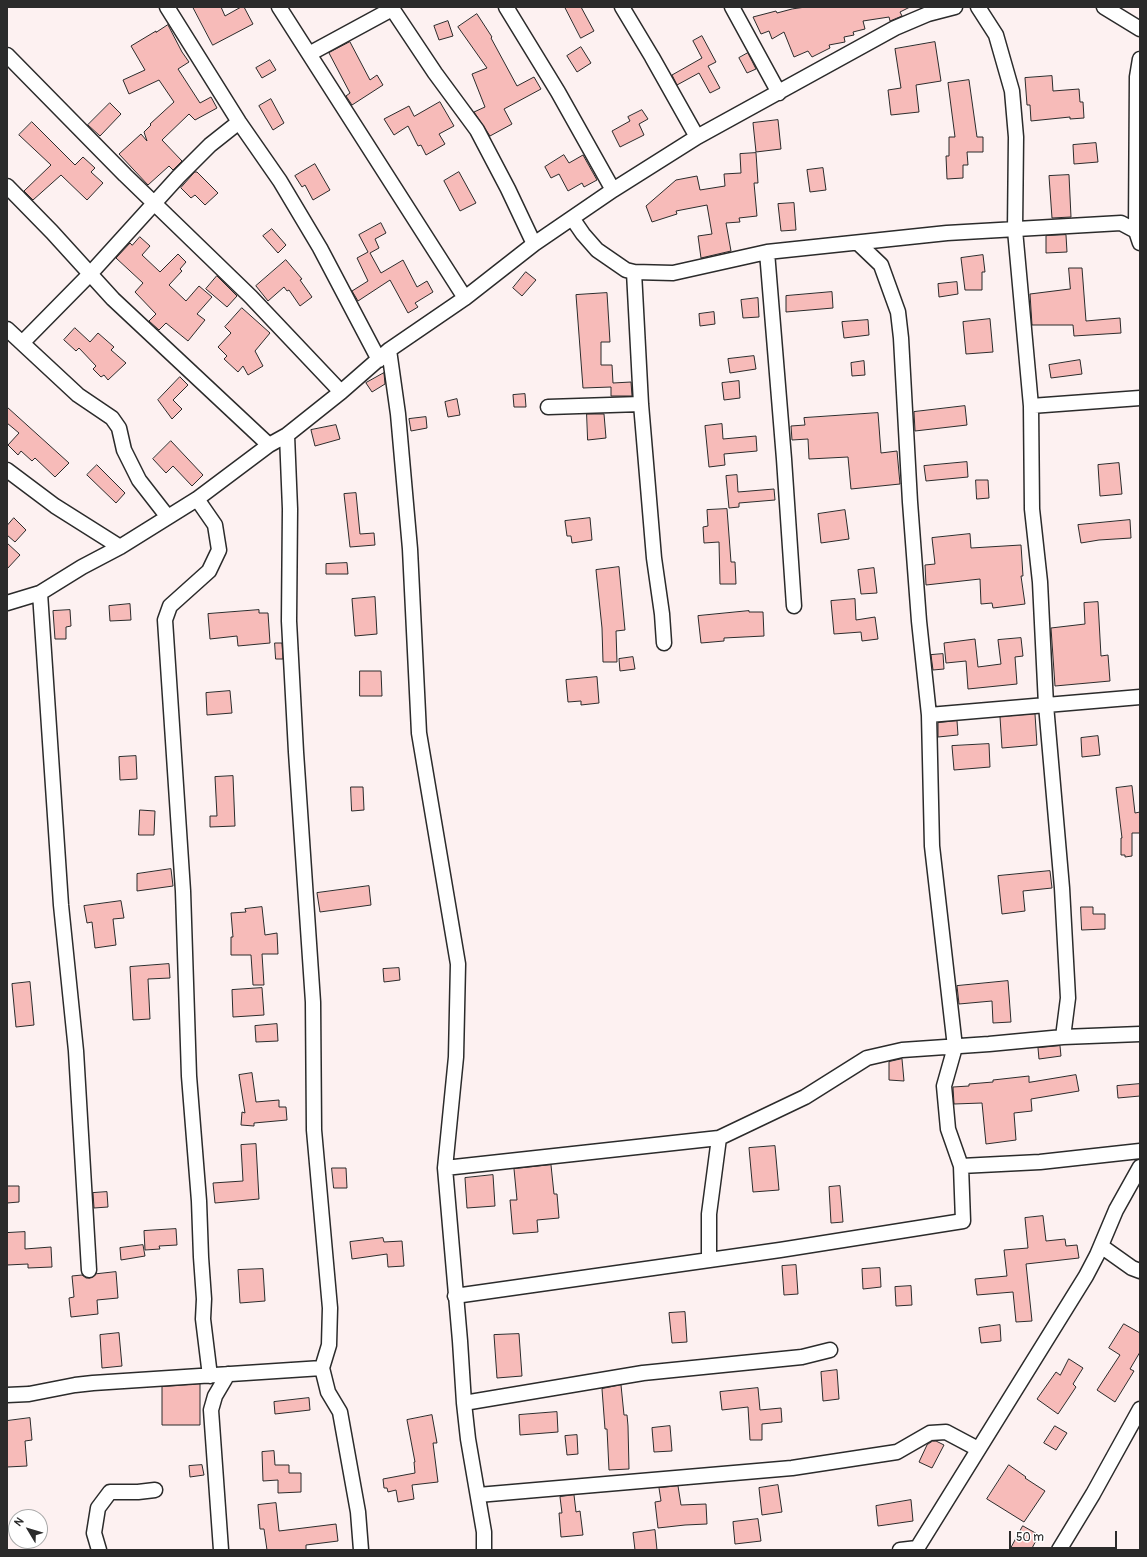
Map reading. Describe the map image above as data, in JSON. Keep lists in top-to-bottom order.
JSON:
{
  "scale_bar": "50 m",
  "north": "top left"
}
